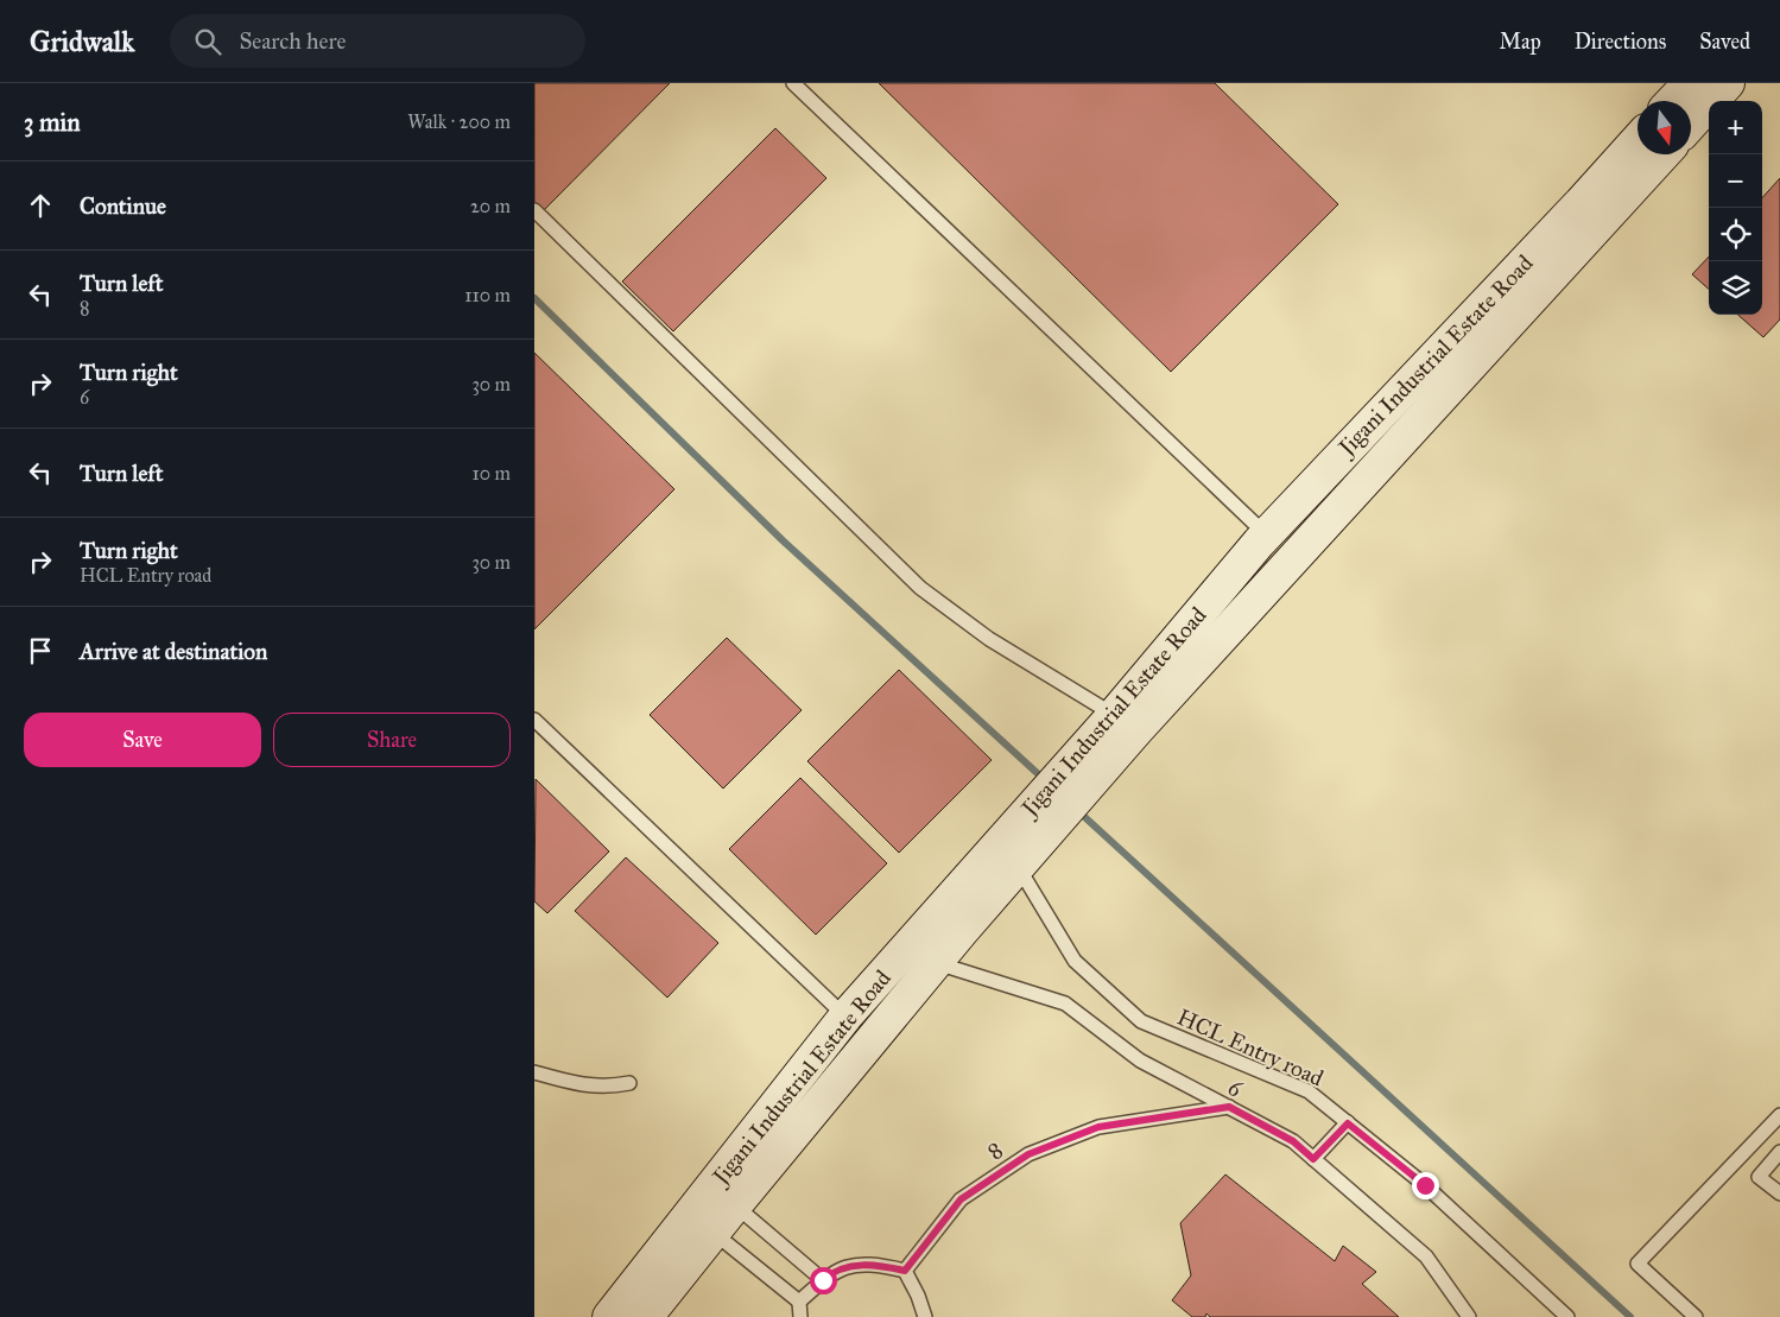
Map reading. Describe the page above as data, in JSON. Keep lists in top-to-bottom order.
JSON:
{
  "streets": {
    "main road": ["Jigani Industrial Estate Road"],
    "lane": ["HCL Entry road", "6", "8"]
  },
  "crossings": [
    ["Jigani Industrial Estate Road", "HCL Entry road"],
    ["Jigani Industrial Estate Road", "6"],
    ["6", "8"]
  ],
  "north": "bottom",
  "page": {
    "header": "Gridwalk",
    "search": "Search here",
    "nav": ["Map", "Directions", "Saved"],
    "heading": ["3 min", "Walk · 200 m"],
    "map_buttons": ["+", "−"],
    "list": [
      ["Continue", "20 m"],
      ["Turn left", "8", "110 m"],
      ["Turn right", "6", "30 m"],
      ["Turn left", "10 m"],
      ["Turn right", "HCL Entry road", "30 m"],
      "Arrive at destination"
    ],
    "buttons": ["Save", "Share"]
  }
}
